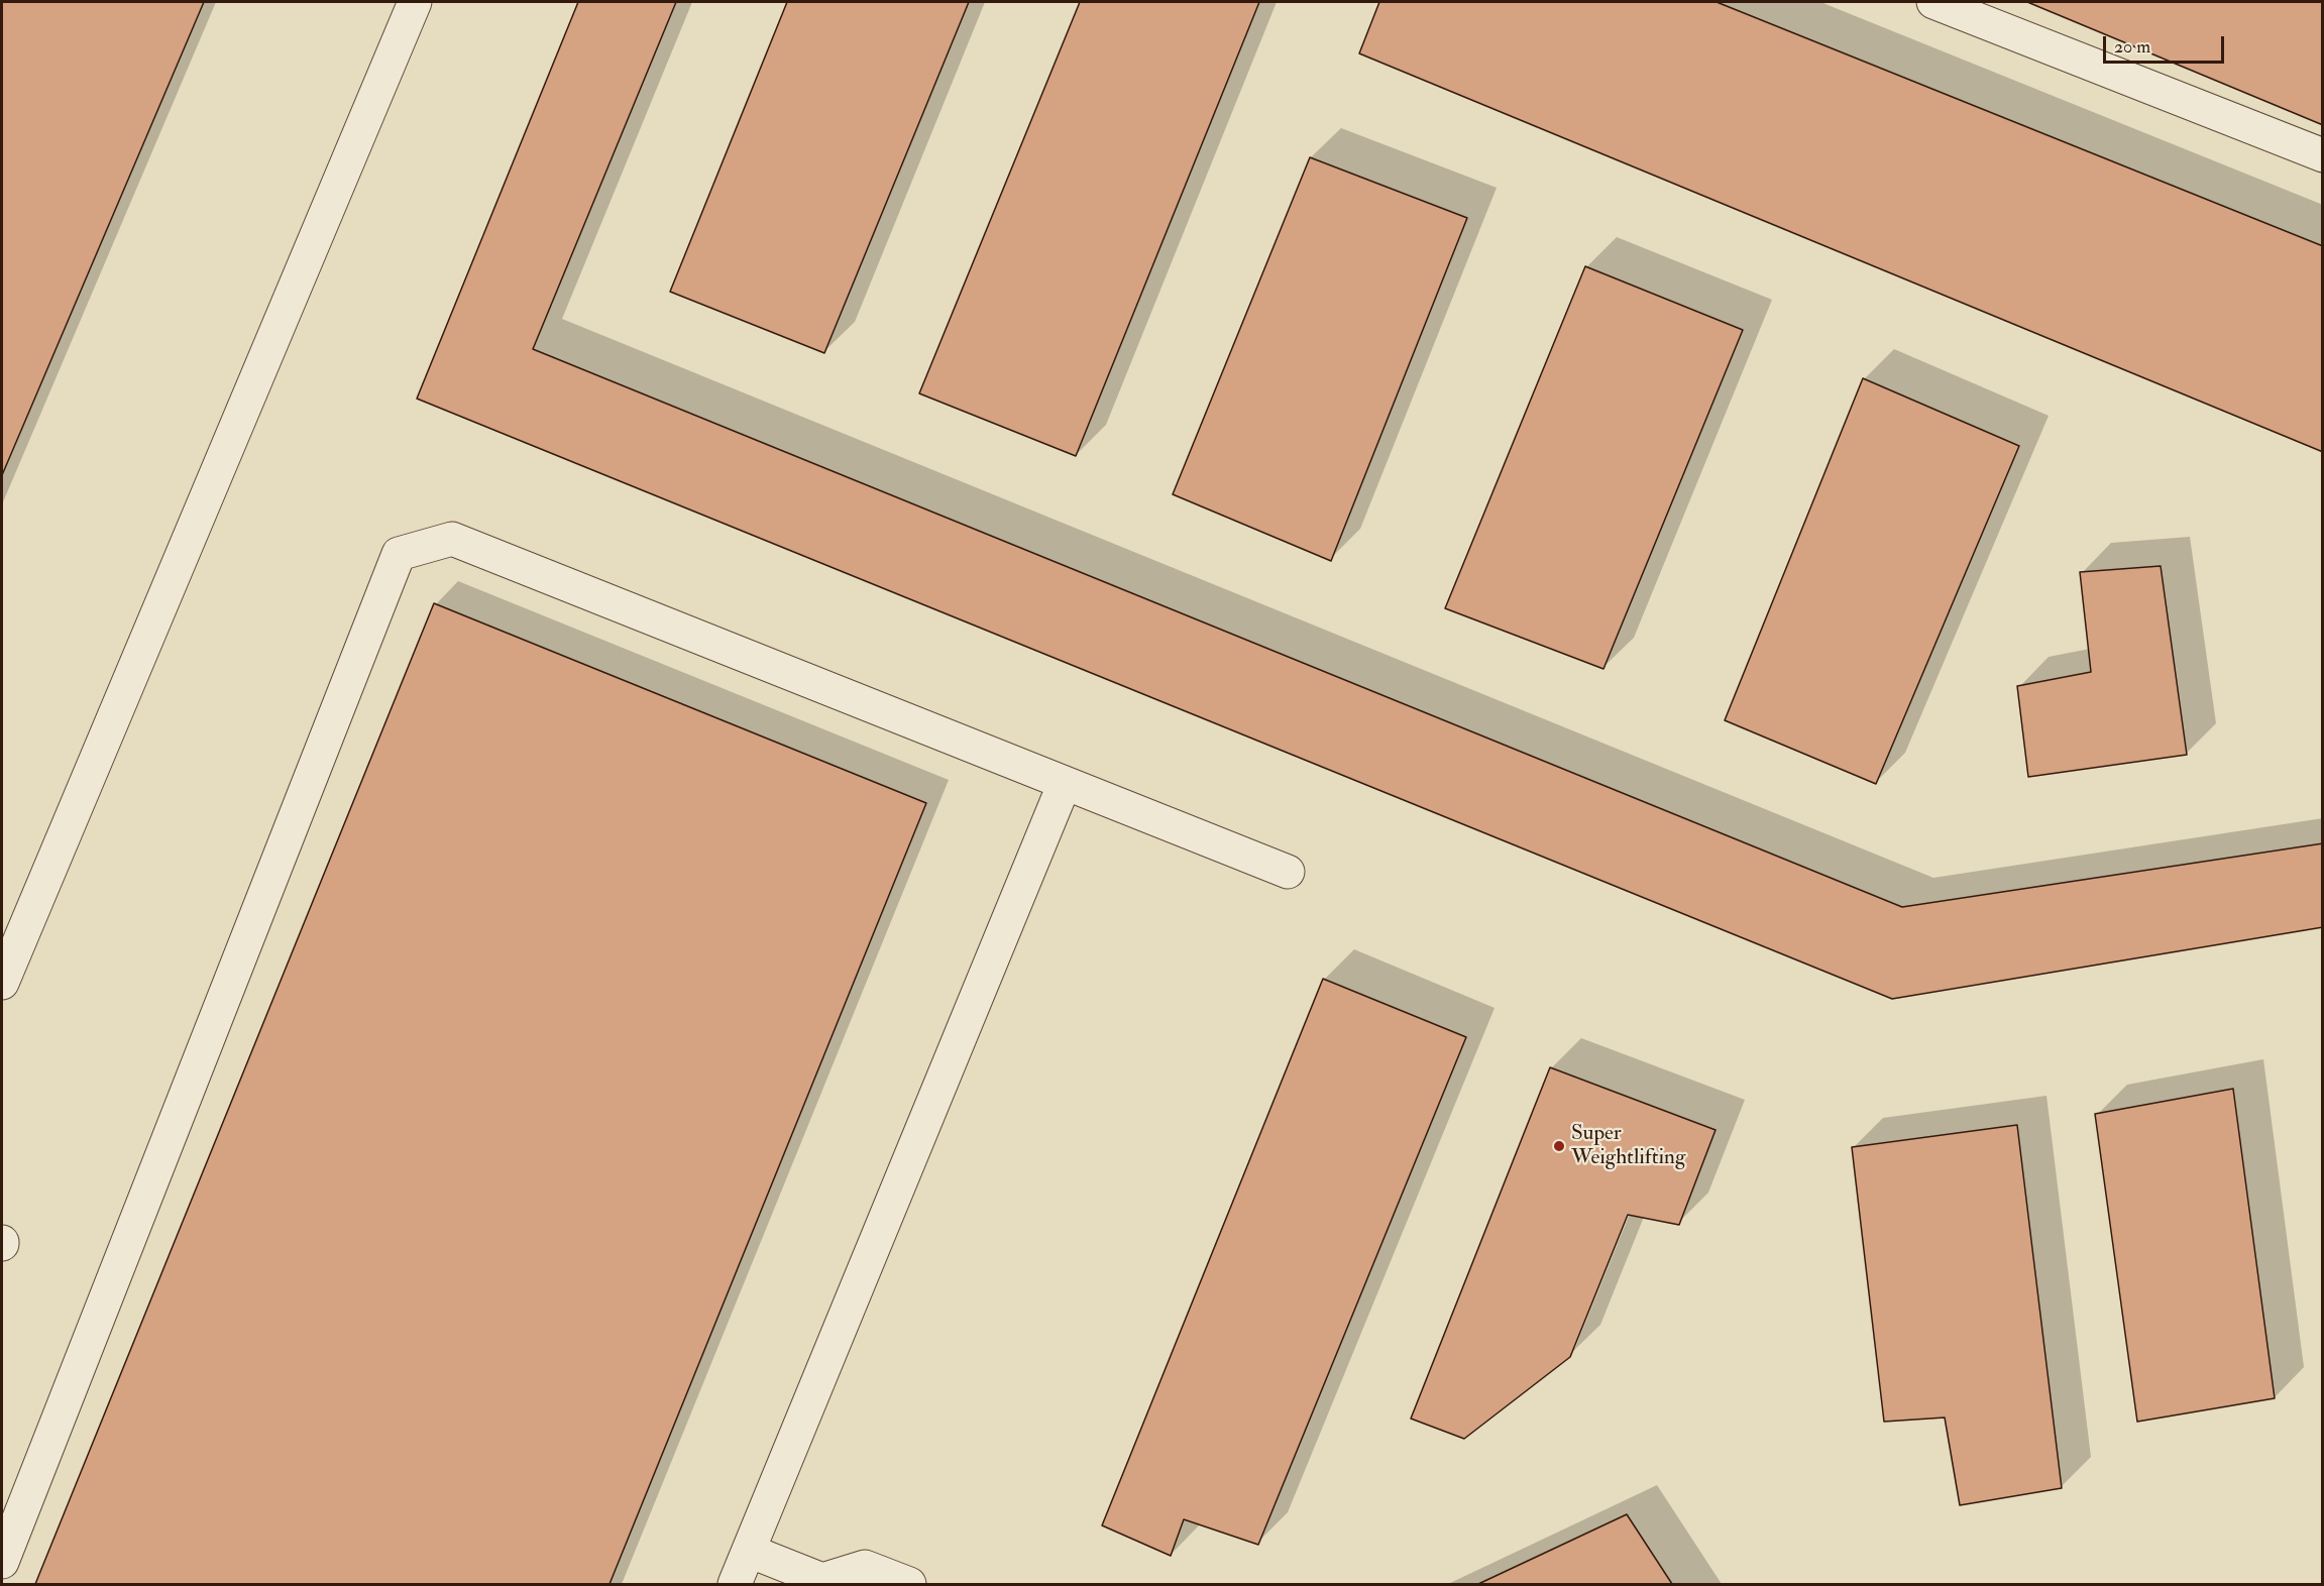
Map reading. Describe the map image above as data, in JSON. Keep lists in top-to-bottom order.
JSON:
{
  "places": ["Super Weightlifting"],
  "scale_bar": "20 m"
}
